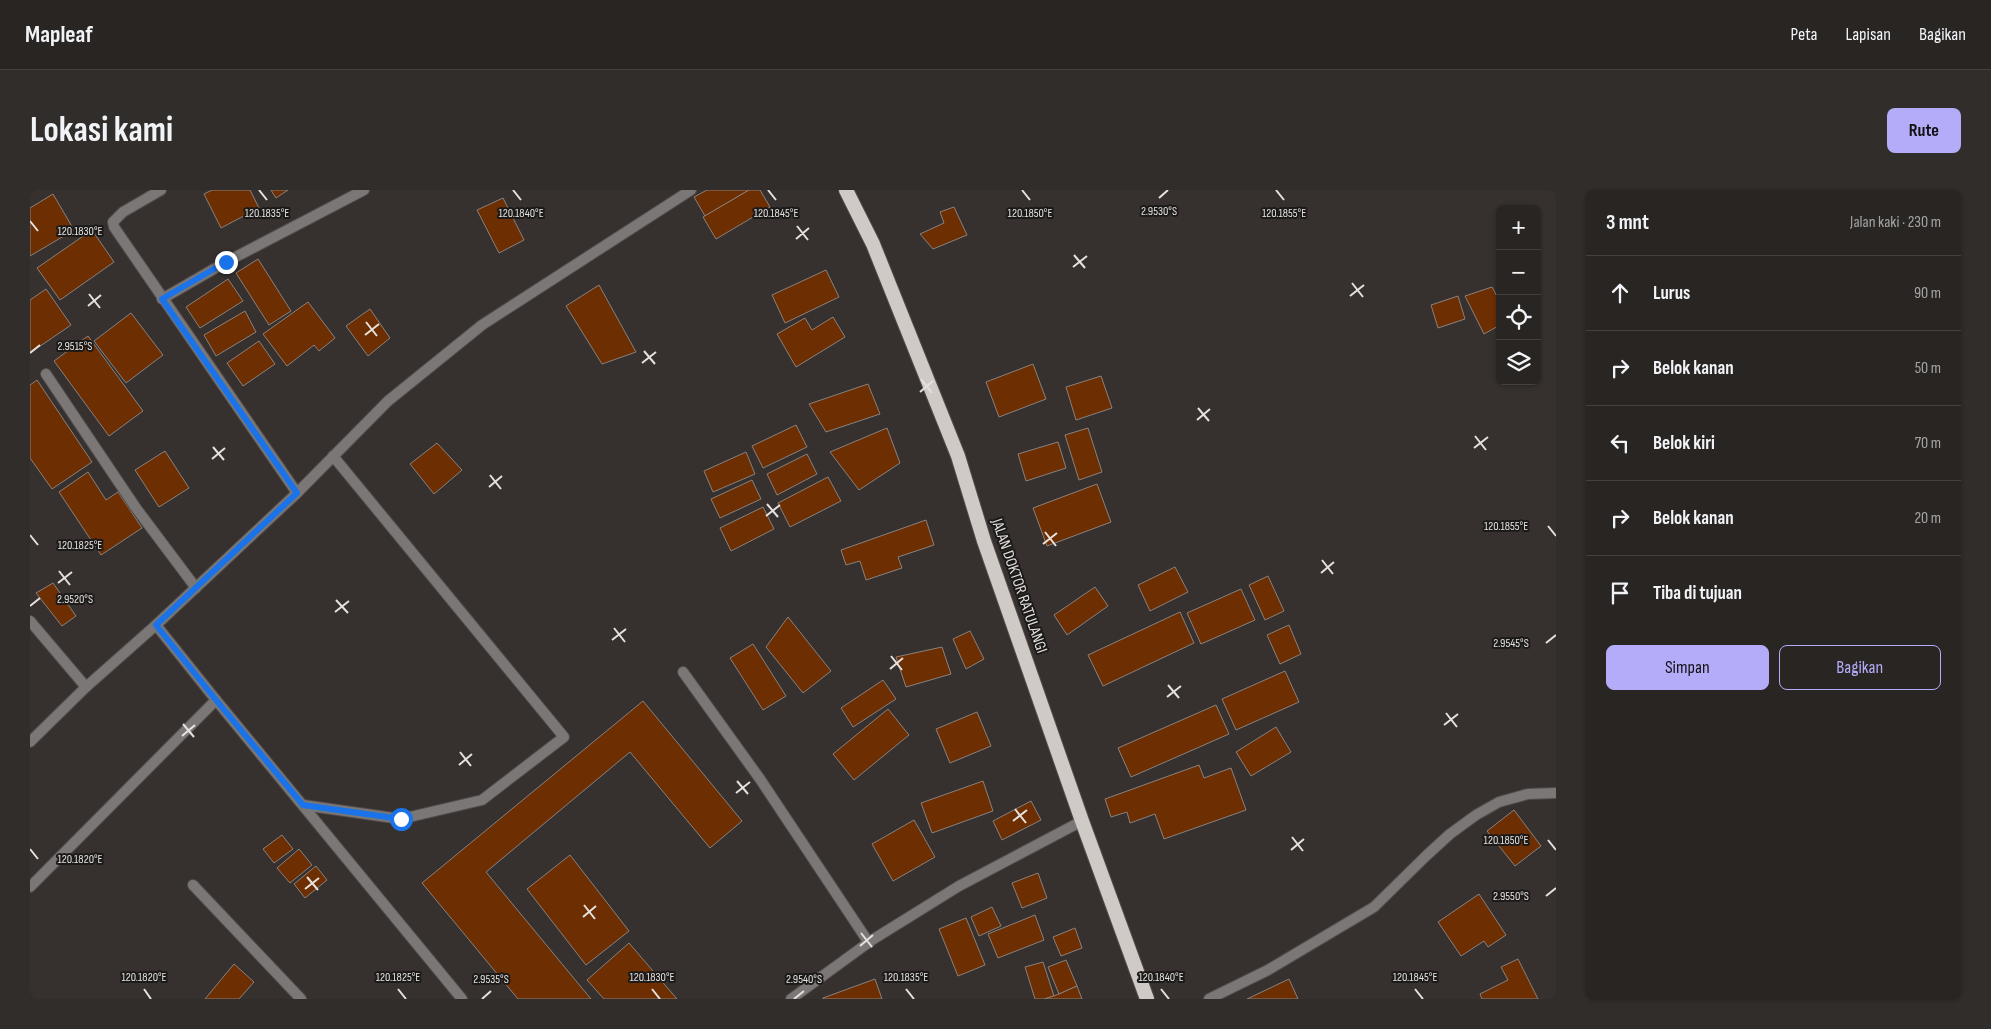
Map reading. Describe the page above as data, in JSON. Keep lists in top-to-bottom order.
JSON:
{
  "streets": {
    "highway": ["JALAN DOKTOR RATULANGI"]
  },
  "page": {
    "header": "Mapleaf",
    "nav": ["Peta", "Lapisan", "Bagikan"],
    "buttons": [
      "Rute",
      ["Simpan", "Bagikan"]
    ],
    "title": "Lokasi kami",
    "heading": ["3 mnt", "Jalan kaki · 230 m"],
    "map_buttons": ["+", "−"],
    "list": [
      ["Lurus", "90 m"],
      ["Belok kanan", "50 m"],
      ["Belok kiri", "70 m"],
      ["Belok kanan", "20 m"],
      "Tiba di tujuan"
    ]
  },
  "coordinates": [
    "2.9530°S",
    "120.1835°E",
    "120.1840°E",
    "120.1845°E",
    "120.1850°E",
    "120.1855°E",
    "120.1830°E",
    "2.9515°S",
    "120.1825°E",
    "2.9520°S",
    "2.9545°S",
    "120.1820°E",
    "2.9550°S",
    "2.9535°S",
    "2.9540°S"
  ]
}
